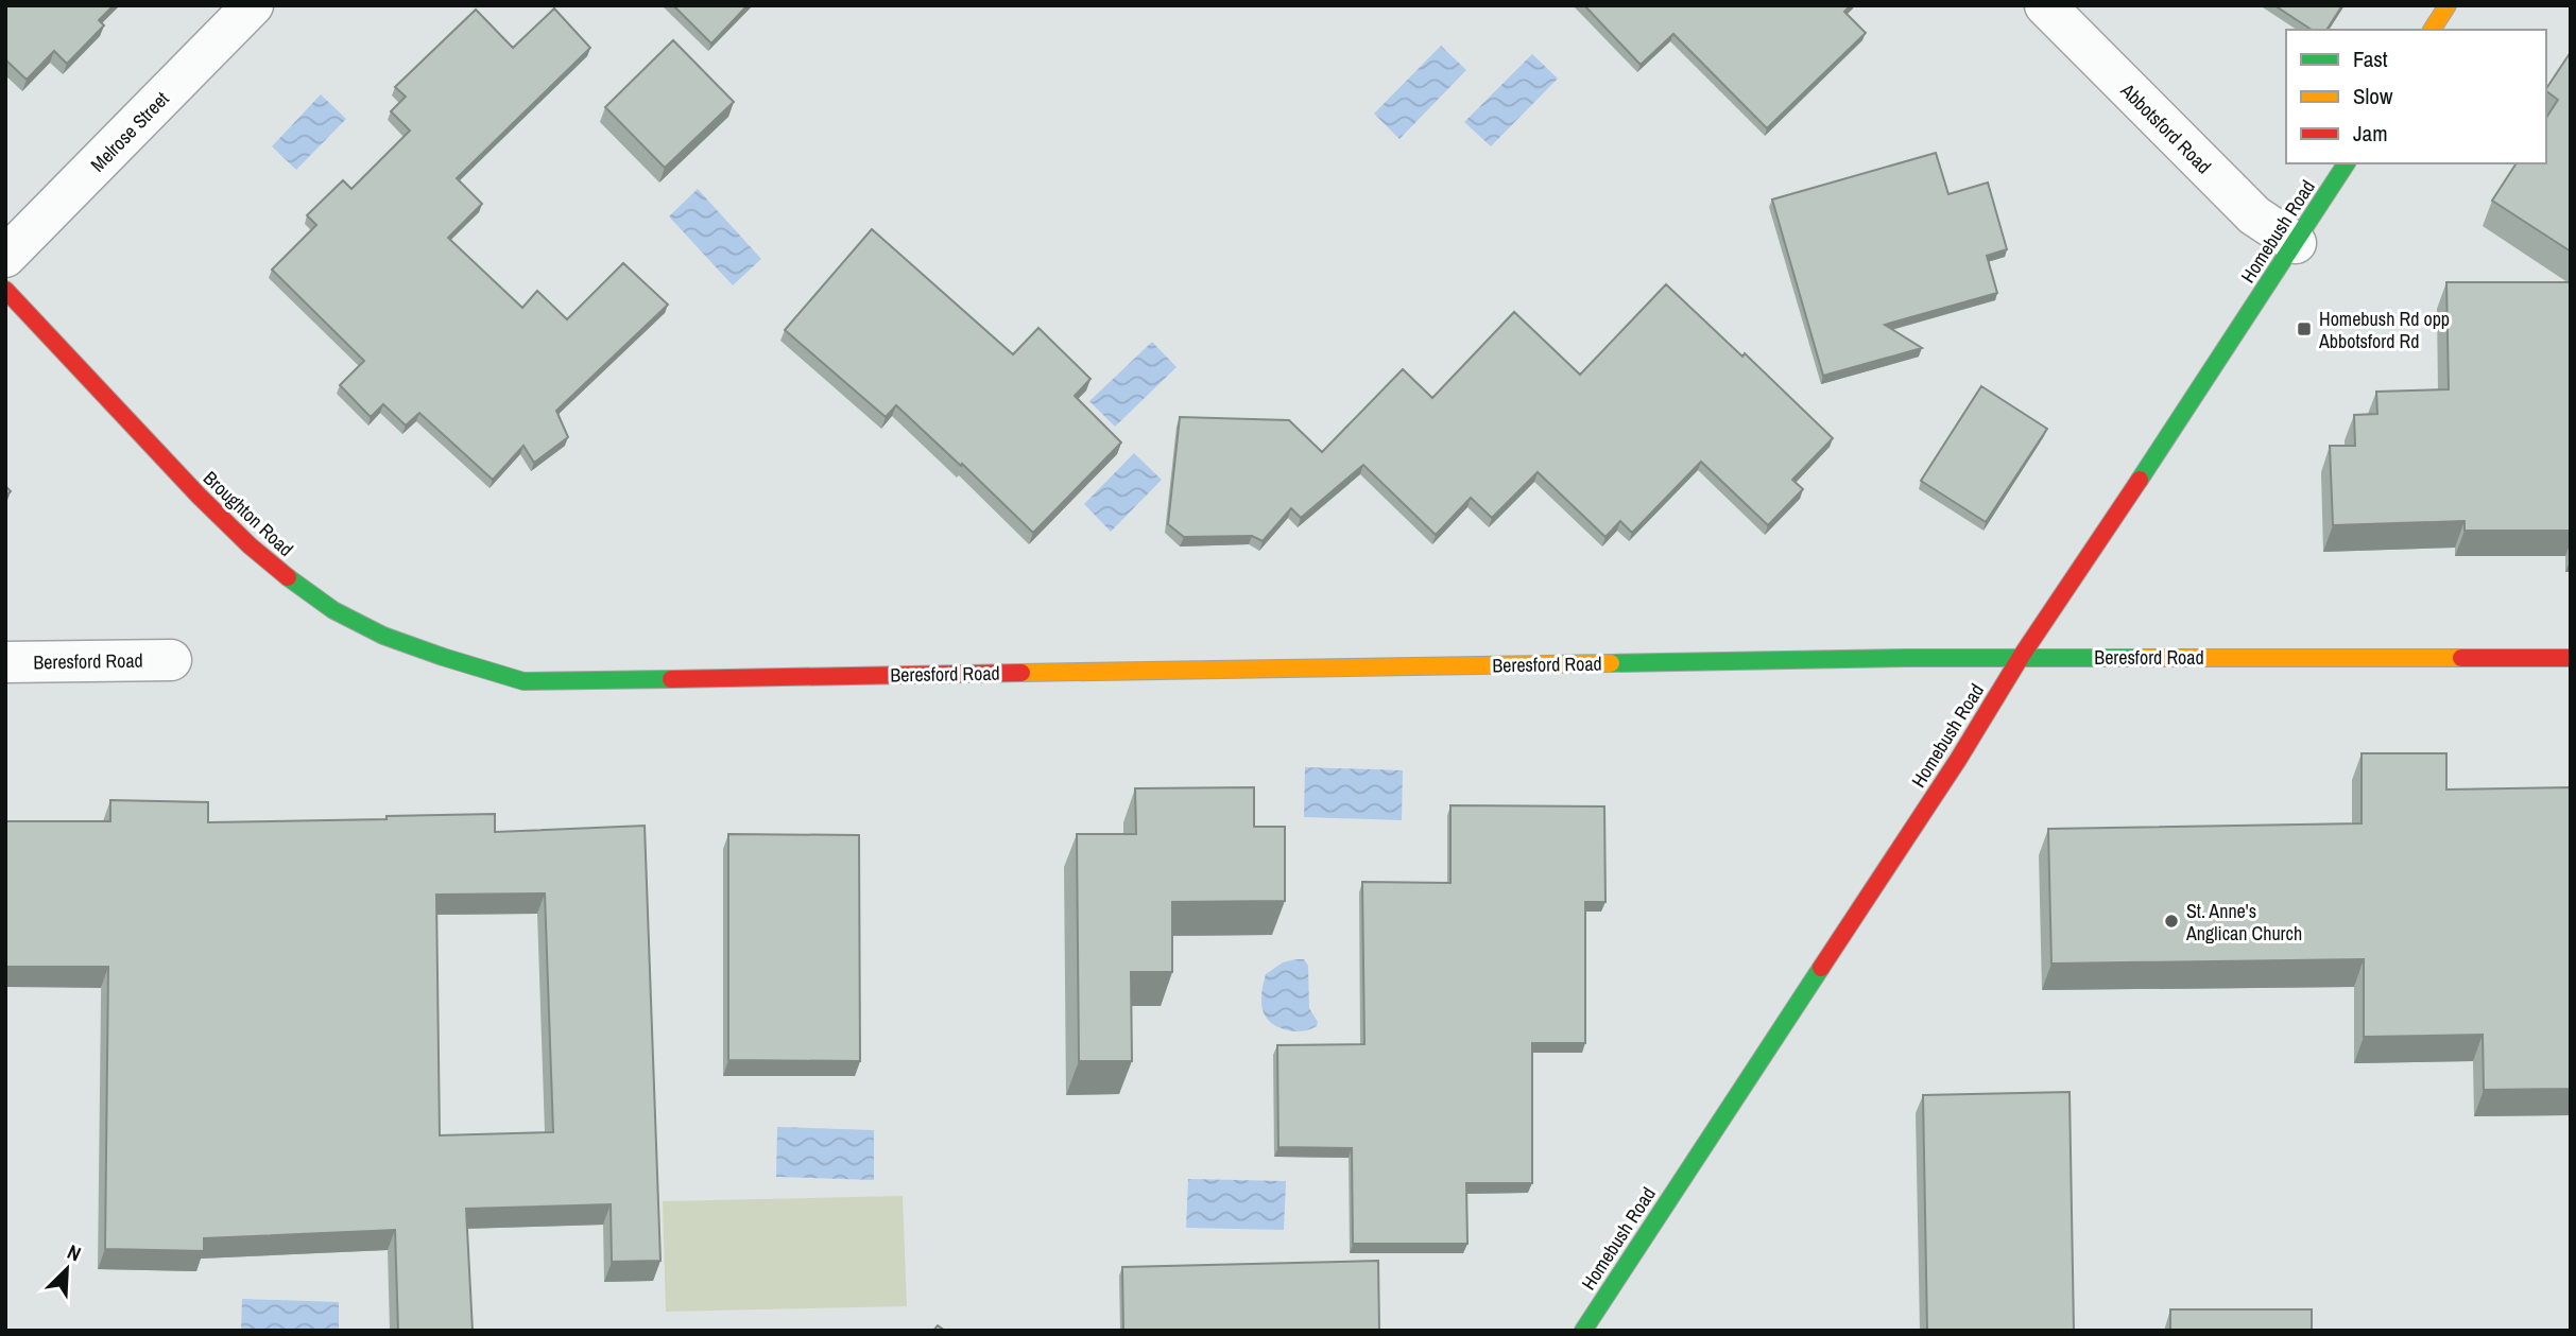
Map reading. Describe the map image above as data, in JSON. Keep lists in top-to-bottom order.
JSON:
{
  "streets": {
    "main road": ["Homebush Road", "Broughton Road", "Beresford Road"],
    "street": ["Abbotsford Road", "Melrose Street"]
  },
  "crossings": [
    ["Abbotsford Road", "Homebush Road"],
    ["Homebush Road", "Beresford Road"],
    ["Broughton Road", "Beresford Road"]
  ],
  "places": {
    "transit": ["Homebush Rd opp Abbotsford Rd"],
    "other": ["St. Anne's Anglican Church"]
  },
  "legend": ["Fast", "Slow", "Jam"],
  "north": "top right"
}
